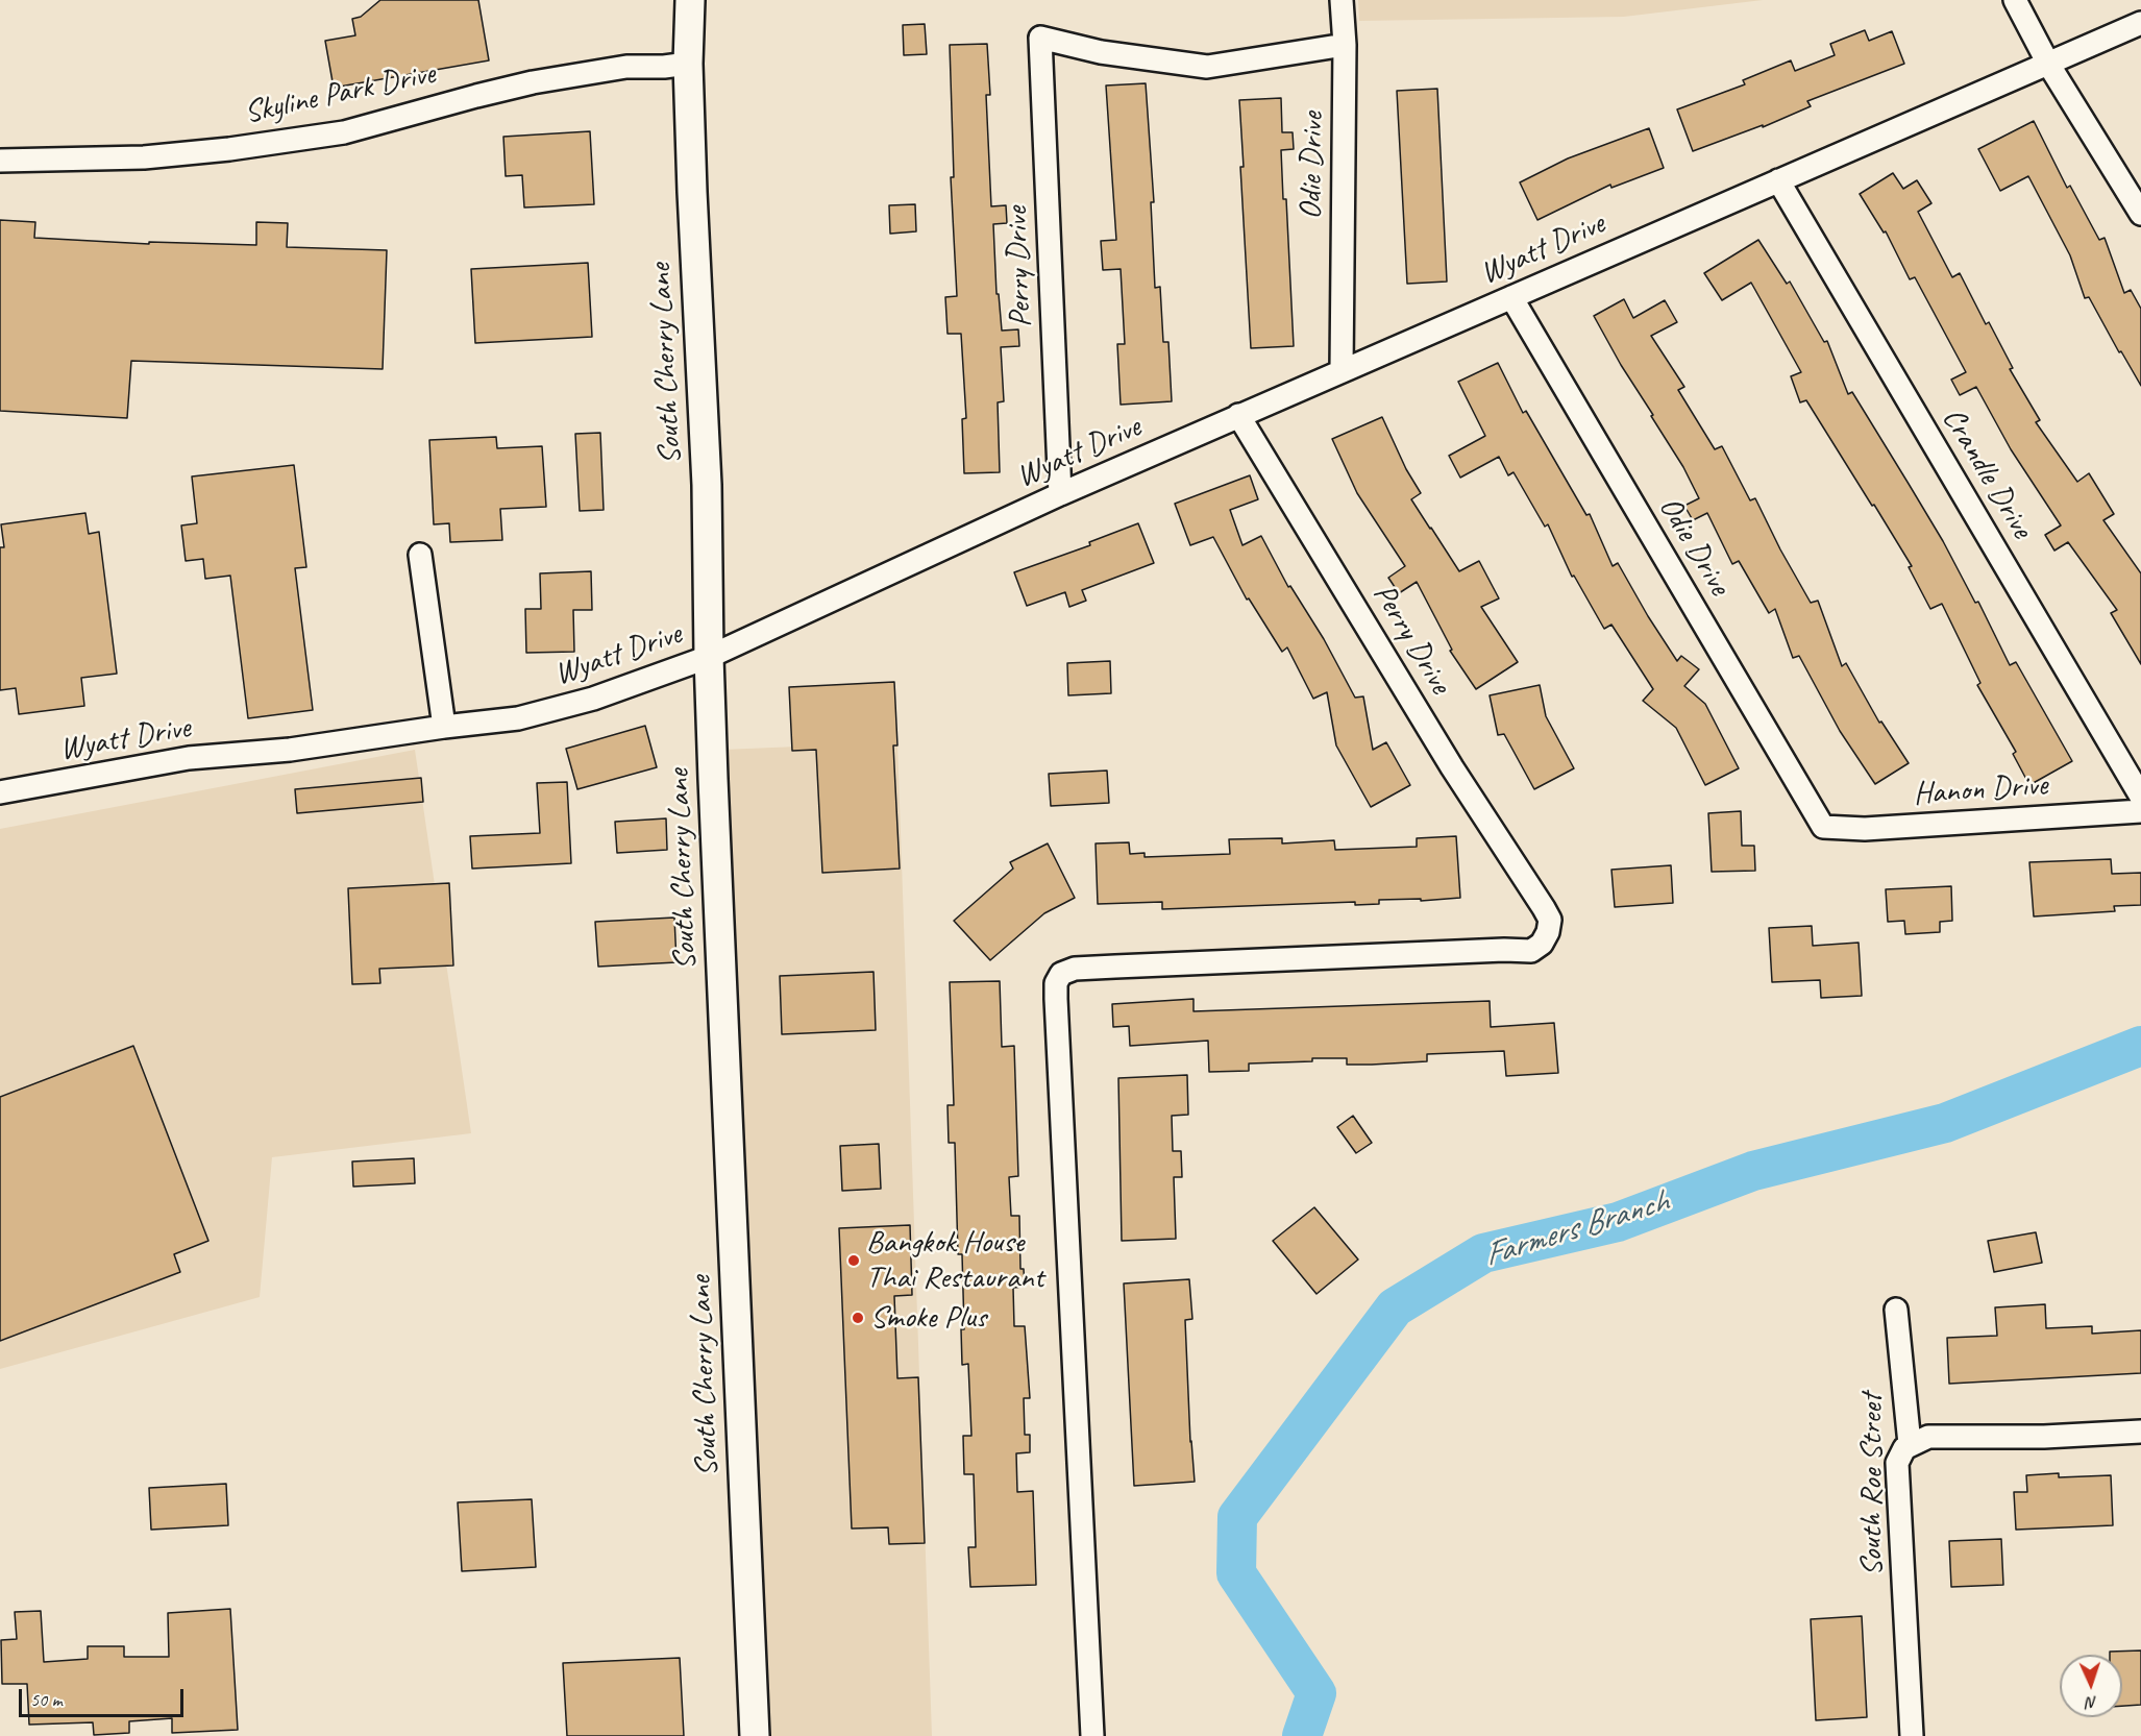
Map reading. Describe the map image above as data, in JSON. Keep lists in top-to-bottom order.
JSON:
{
  "streets": {
    "street": [
      "Skyline Park Drive",
      "Odie Drive",
      "Wyatt Drive",
      "Perry Drive",
      "South Cherry Lane",
      "Crandle Drive",
      "Hanon Drive",
      "South Roe Street"
    ]
  },
  "crossings": [
    ["Skyline Park Drive", "South Cherry Lane"],
    ["Odie Drive", "Wyatt Drive"],
    ["Odie Drive", "Perry Drive"],
    ["Odie Drive", "Hanon Drive"],
    ["Wyatt Drive", "Perry Drive"],
    ["Wyatt Drive", "South Cherry Lane"],
    ["Wyatt Drive", "Crandle Drive"]
  ],
  "water": ["Farmers Branch"],
  "places": ["Bangkok House Thai Restaurant", "Smoke Plus"],
  "scale_bar": "50 m",
  "north": "bottom"
}
